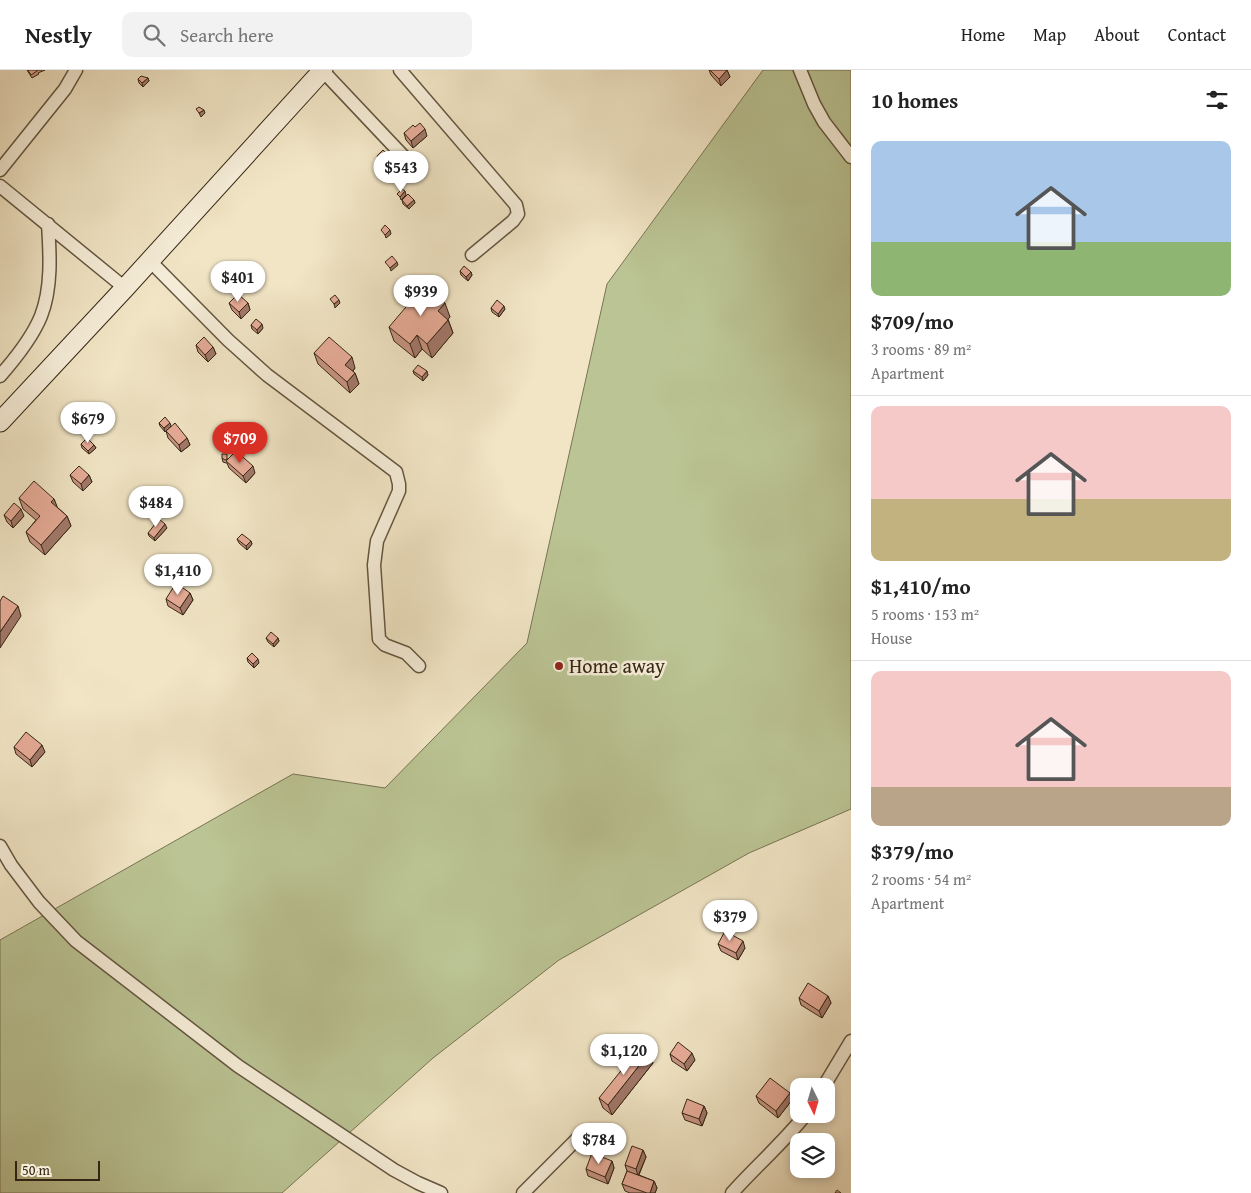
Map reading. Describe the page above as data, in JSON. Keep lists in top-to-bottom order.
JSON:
{
  "places": ["Home away"],
  "scale_bar": "50 m",
  "north": "bottom",
  "page": {
    "header": "Nestly",
    "search": "Search here",
    "nav": [
      "Home",
      "Map",
      "About",
      "Contact"
    ],
    "heading": "10 homes",
    "list": [
      {
        "name": "$709/mo",
        "note": "3 rooms · 89 m² · Apartment"
      },
      {
        "name": "$1,410/mo",
        "note": "5 rooms · 153 m² · House"
      },
      {
        "name": "$379/mo",
        "note": "2 rooms · 54 m² · Apartment"
      }
    ],
    "price": [
      "$543",
      "$401",
      "$939",
      "$679",
      "$709",
      "$484",
      "$1,410",
      "$379",
      "$1,120",
      "$784"
    ],
    "scale": "50 m"
  }
}
